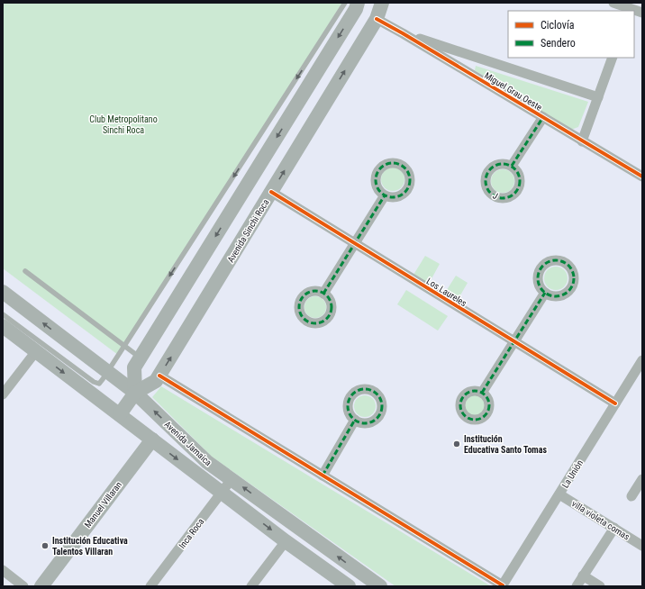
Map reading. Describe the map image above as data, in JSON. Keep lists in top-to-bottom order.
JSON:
{
  "streets": {
    "main road": ["Avenida Sinchi Roca", "Avenida Jamaica", "Manuel Villaran"],
    "street": [
      "Miguel Grau Oeste",
      "Los Laureles",
      "La Unión",
      "villa violeta comas",
      "Inca Roca"
    ]
  },
  "crossings": [
    ["Miguel Grau Oeste", "Avenida Sinchi Roca"],
    ["Avenida Sinchi Roca", "Los Laureles"],
    ["Avenida Sinchi Roca", "Avenida Jamaica"],
    ["Los Laureles", "La Unión"],
    ["Avenida Jamaica", "Manuel Villaran"],
    ["Avenida Jamaica", "Inca Roca"],
    ["La Unión", "villa violeta comas"]
  ],
  "parks": ["Club Metropolitano Sinchi Roca"],
  "places": ["Institución Educativa Santo Tomas", "Institución Educativa Talentos Villaran"],
  "legend": ["Ciclovía", "Sendero"]
}
